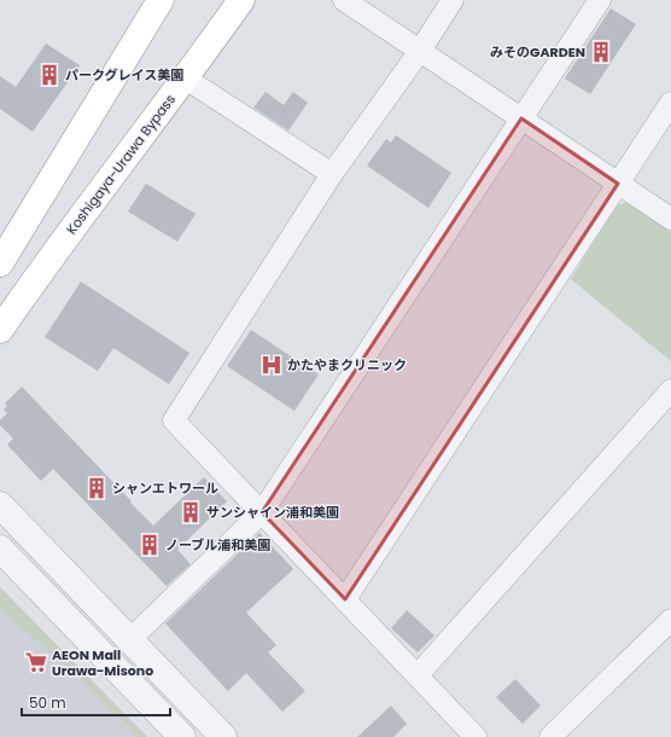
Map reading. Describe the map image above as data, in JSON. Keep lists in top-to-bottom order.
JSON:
{
  "streets": {
    "highway": ["Koshigaya-Urawa Bypass"]
  },
  "places": {
    "building": [
      "みそのGARDEN",
      "パークグレイス美園",
      "シャンエトワール",
      "サンシャイン浦和美園",
      "ノーブル浦和美園"
    ],
    "hospital": ["かたやまクリニック"],
    "supermarket": ["AEON Mall Urawa-Misono"]
  },
  "scale_bar": "50 m"
}
